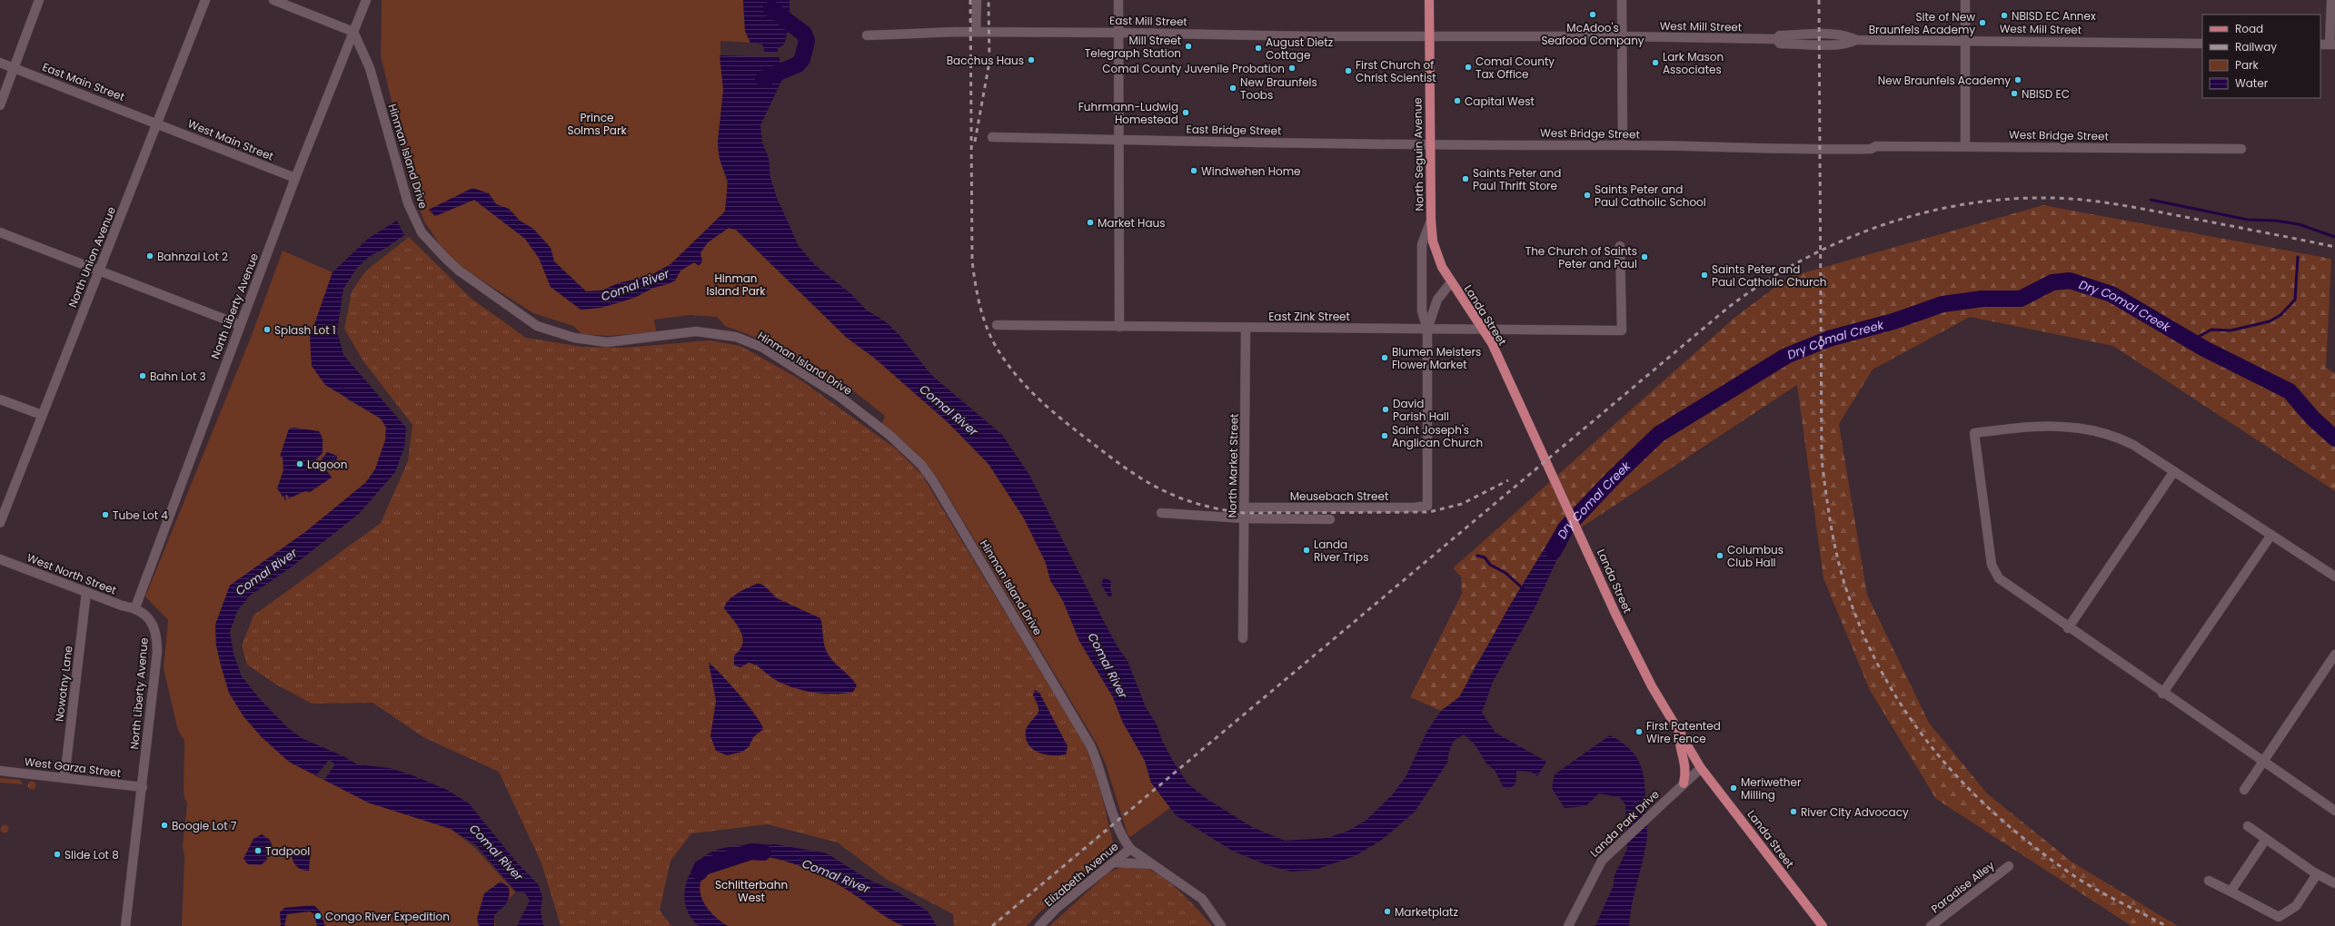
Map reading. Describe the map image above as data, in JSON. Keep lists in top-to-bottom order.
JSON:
{
  "streets": {
    "main road": ["North Seguin Avenue", "Landa Street"],
    "street": [
      "East Mill Street",
      "West Mill Street",
      "East Main Street",
      "East Bridge Street",
      "West Bridge Street",
      "West Main Street",
      "Hinman Island Drive",
      "North Union Avenue",
      "North Liberty Avenue",
      "East Zink Street",
      "North Market Street",
      "Meusebach Street",
      "West North Street",
      "Nowotny Lane",
      "West Garza Street",
      "Landa Park Drive",
      "Elizabeth Avenue",
      "Paradise Alley"
    ]
  },
  "crossings": [
    ["East Mill Street", "West Mill Street"],
    ["East Mill Street", "North Seguin Avenue"],
    ["West Mill Street", "North Seguin Avenue"],
    ["East Main Street", "West Main Street"],
    ["East Main Street", "North Union Avenue"],
    ["East Bridge Street", "West Bridge Street"],
    ["East Bridge Street", "North Seguin Avenue"],
    ["West Bridge Street", "North Seguin Avenue"],
    ["West Main Street", "North Union Avenue"],
    ["West Main Street", "North Liberty Avenue"],
    ["North Seguin Avenue", "Landa Street"],
    ["North Seguin Avenue", "East Zink Street"],
    ["North Seguin Avenue", "Meusebach Street"],
    ["Hinman Island Drive", "North Liberty Avenue"],
    ["Hinman Island Drive", "Elizabeth Avenue"],
    ["North Liberty Avenue", "West North Street"],
    ["North Liberty Avenue", "West Garza Street"],
    ["Landa Street", "East Zink Street"],
    ["Landa Street", "Landa Park Drive"],
    ["East Zink Street", "North Market Street"],
    ["North Market Street", "Meusebach Street"],
    ["West North Street", "Nowotny Lane"],
    ["Nowotny Lane", "West Garza Street"]
  ],
  "water": ["Comal River", "Dry Comal Creek"],
  "parks": ["Prince Solms Park", "Hinman Island Park", "Schlitterbahn West"],
  "places": [
    "McAdoo's Seafood Company",
    "NBISD EC Annex",
    "Site of New Braunfels Academy",
    "Mill Street Telegraph Station",
    "August Dietz Cottage",
    "Bacchus Haus",
    "Lark Mason Associates",
    "Comal County Tax Office",
    "Comal County Juvenile Probation",
    "First Church of Christ Scientist",
    "New Braunfels Academy",
    "New Braunfels Toobs",
    "NBISD EC",
    "Capital West",
    "Fuhrmann-Ludwig Homestead",
    "Windwehen Home",
    "Saints Peter and Paul Thrift Store",
    "Saints Peter and Paul Catholic School",
    "Market Haus",
    "Bahnzai Lot 2",
    "The Church of Saints Peter and Paul",
    "Saints Peter and Paul Catholic Church",
    "Splash Lot 1",
    "Blumen Meisters Flower Market",
    "Bahn Lot 3",
    "David Parish Hall",
    "Saint Joseph's Anglican Church",
    "Lagoon",
    "Tube Lot 4",
    "Landa River Trips",
    "Columbus Club Hall",
    "First Patented Wire Fence",
    "Meriwether Milling",
    "River City Advocacy",
    "Boogie Lot 7",
    "Tadpool",
    "Slide Lot 8",
    "Marketplatz",
    "Congo River Expedition"
  ],
  "legend": [
    "Road",
    "Railway",
    "Park",
    "Water"
  ]
}
